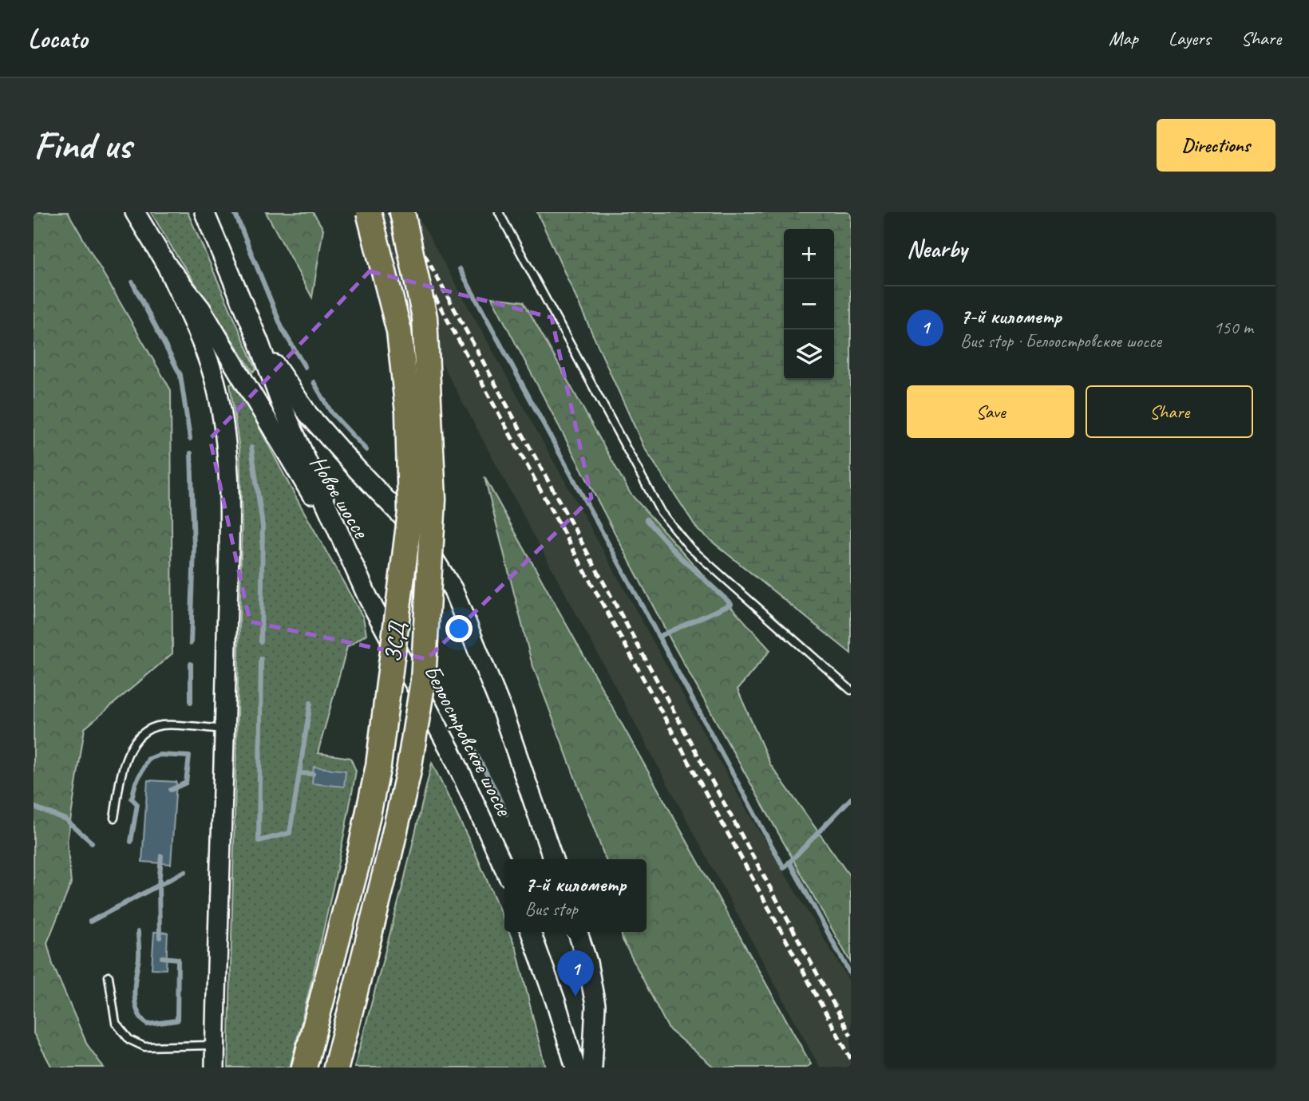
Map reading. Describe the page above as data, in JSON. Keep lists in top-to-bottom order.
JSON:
{
  "streets": {
    "highway": ["ЗСД"],
    "main road": ["Новое шоссе", "Белоостровское шоссе"]
  },
  "crossings": [
    ["Новое шоссе", "Белоостровское шоссе"]
  ],
  "page": {
    "header": "Locato",
    "nav": ["Map", "Layers", "Share"],
    "buttons": [
      "Directions",
      ["Save", "Share"]
    ],
    "title": "Find us",
    "heading": "Nearby",
    "map_buttons": ["+", "−"],
    "list": [
      {
        "mark": "1",
        "name": "7-й километр",
        "note": "Bus stop · Белоостровское шоссе",
        "value": "150 m"
      }
    ],
    "popup": ["7-й километр", "Bus stop"],
    "pins": "1"
  }
}
